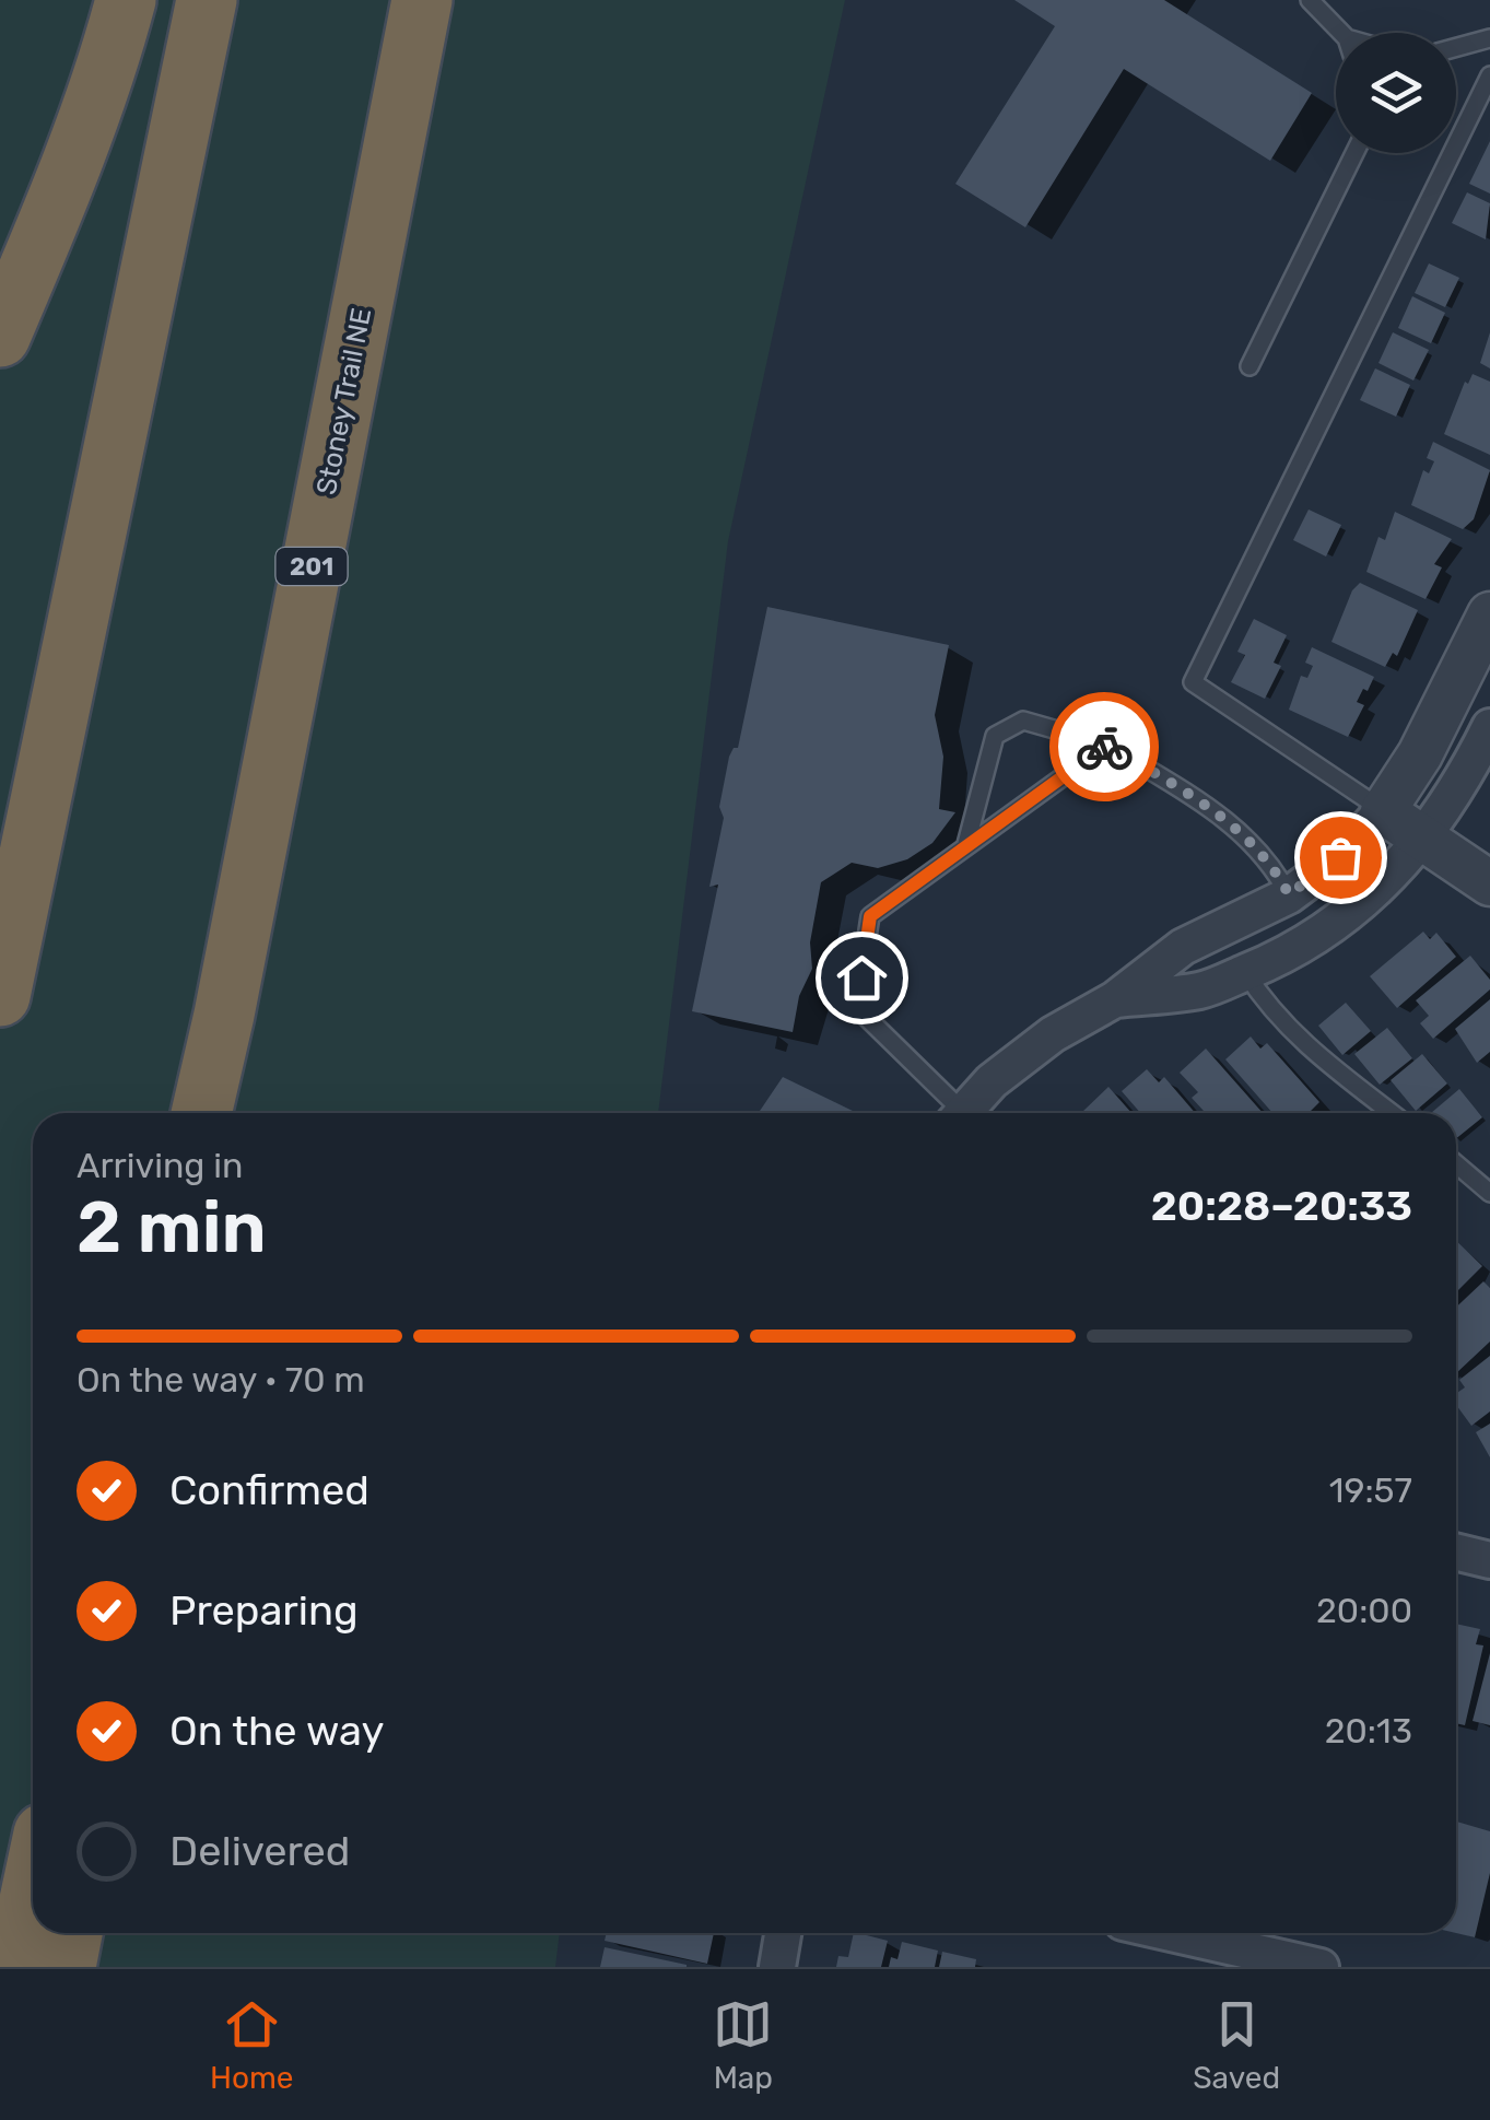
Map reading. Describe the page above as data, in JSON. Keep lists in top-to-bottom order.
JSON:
{
  "streets": {
    "highway": ["Stoney Trail NE", "201"]
  },
  "page": {
    "heading": ["2 min", "Arriving in", "20:28–20:33"],
    "bar": "On the way · 70 m",
    "list": [
      ["Confirmed", "19:57"],
      ["Preparing", "20:00"],
      ["On the way", "20:13"],
      "Delivered"
    ],
    "tabs": ["Home", "Map", "Saved"]
  }
}
